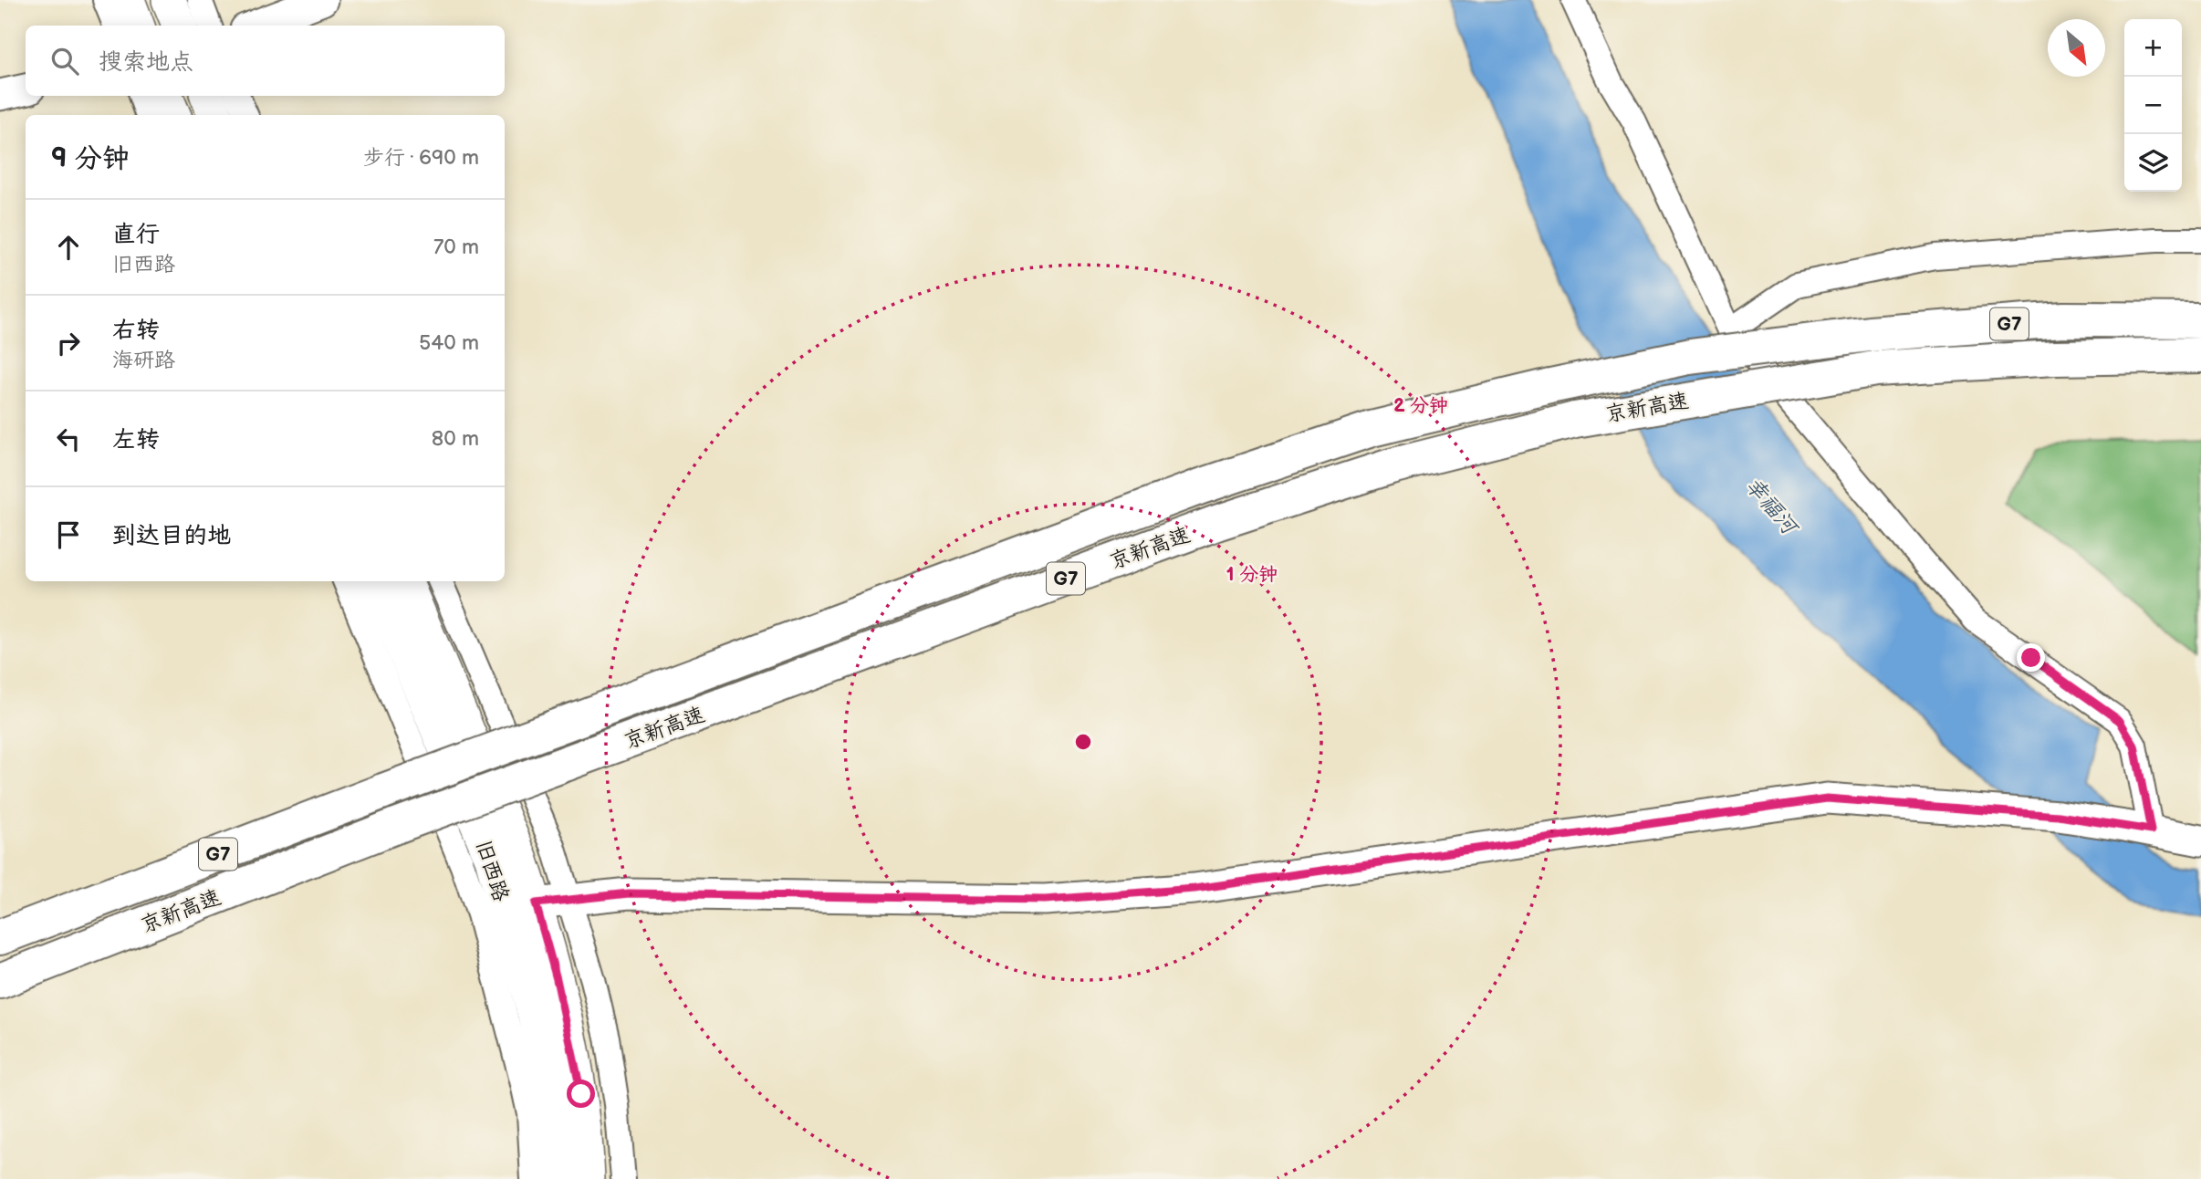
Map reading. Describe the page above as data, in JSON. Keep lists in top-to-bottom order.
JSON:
{
  "streets": {
    "highway": ["G7", "京新高速"],
    "main road": ["旧西路"]
  },
  "water": ["幸福河"],
  "north": "bottom right",
  "page": {
    "map_buttons": ["+", "−"],
    "search": "搜索地点",
    "heading": ["9 分钟", "步行 · 690 m"],
    "list": [
      ["直行", "旧西路", "70 m"],
      ["右转", "海研路", "540 m"],
      ["左转", "80 m"],
      "到达目的地"
    ]
  },
  "rings": ["2 分钟", "1 分钟"]
}
